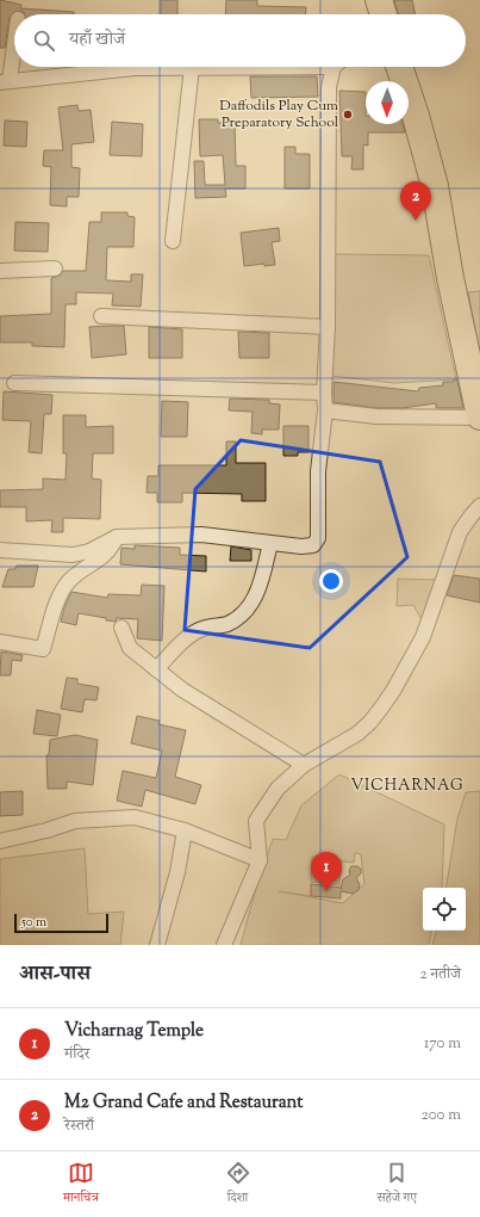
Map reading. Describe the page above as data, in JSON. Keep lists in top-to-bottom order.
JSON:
{
  "districts": ["VICHARNAG"],
  "places": ["Daffodils Play Cum Preparatory School"],
  "scale_bar": "50 m",
  "north": "bottom",
  "page": {
    "search": "यहाँ खोजें",
    "pins": ["2", "1"],
    "scale": "50 m",
    "heading": ["आस-पास", "2 नतीजे"],
    "list": [
      {
        "mark": "1",
        "name": "Vicharnag Temple",
        "note": "मंदिर",
        "value": "170 m"
      },
      {
        "mark": "2",
        "name": "M2 Grand Cafe and Restaurant",
        "note": "रेस्तराँ",
        "value": "200 m"
      }
    ],
    "nav": ["मानचित्र", "दिशा", "सहेजे गए"]
  }
}
